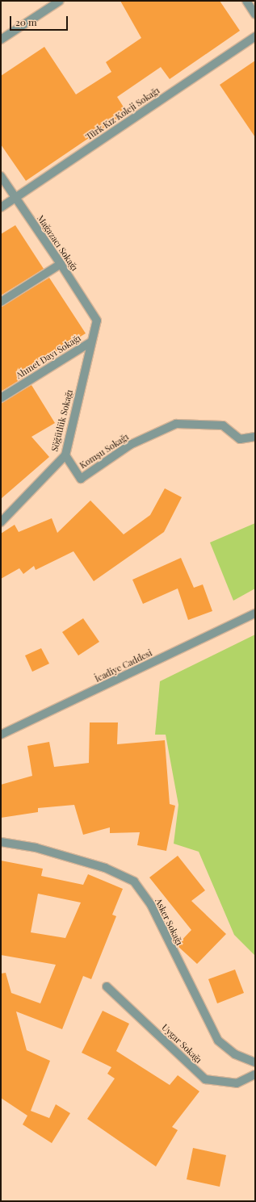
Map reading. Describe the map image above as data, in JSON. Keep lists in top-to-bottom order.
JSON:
{
  "streets": {
    "street": [
      "Türk Kız Koleji Sokağı",
      "Mağazacı Sokağı",
      "Ahmet Dayı Sokağı",
      "Söğütlük Sokağı",
      "Komşu Sokağı",
      "İcadiye Caddesi",
      "Asker Sokağı",
      "Uygar Sokağı"
    ]
  },
  "crossings": [
    ["Türk Kız Koleji Sokağı", "Mağazacı Sokağı"],
    ["Mağazacı Sokağı", "Söğütlük Sokağı"],
    ["Ahmet Dayı Sokağı", "Söğütlük Sokağı"],
    ["Söğütlük Sokağı", "Komşu Sokağı"]
  ],
  "scale_bar": "20 m"
}
